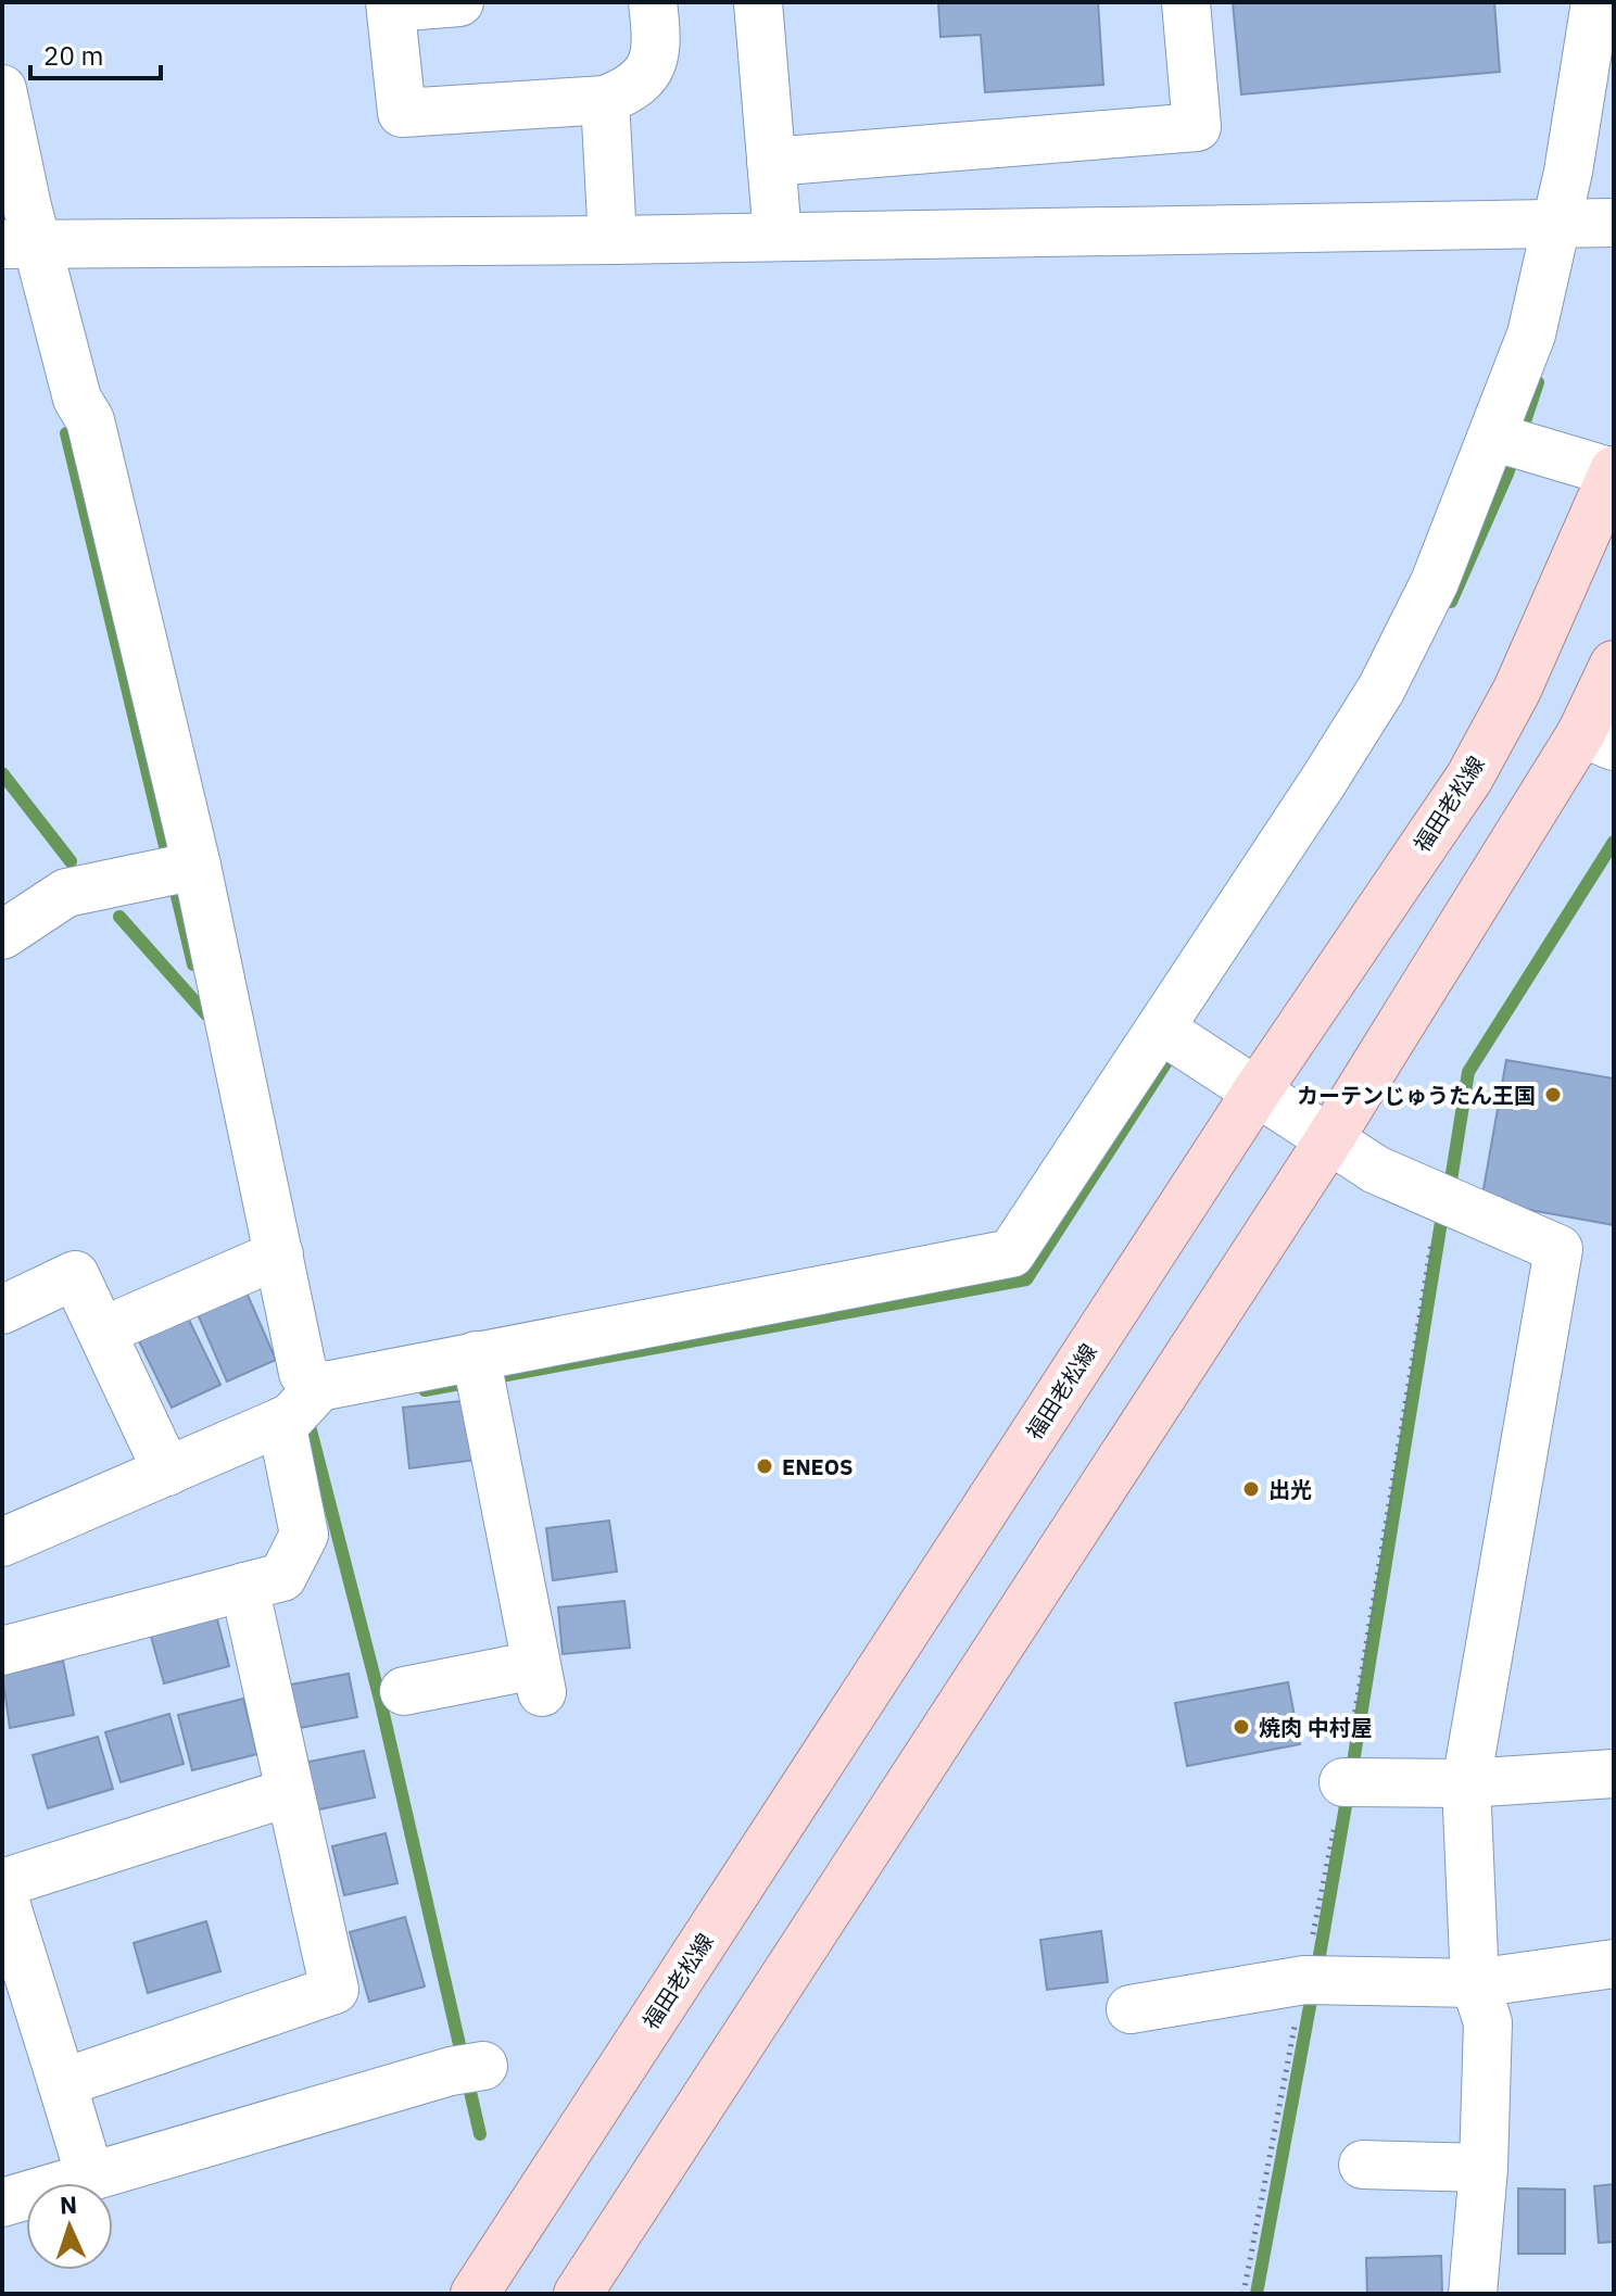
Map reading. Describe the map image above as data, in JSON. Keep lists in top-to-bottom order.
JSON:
{
  "streets": {
    "main road": ["福田老松線"]
  },
  "places": [
    "カーテンじゅうたん王国",
    "ENEOS",
    "出光",
    "焼肉 中村屋"
  ],
  "scale_bar": "20 m",
  "north": "top"
}
